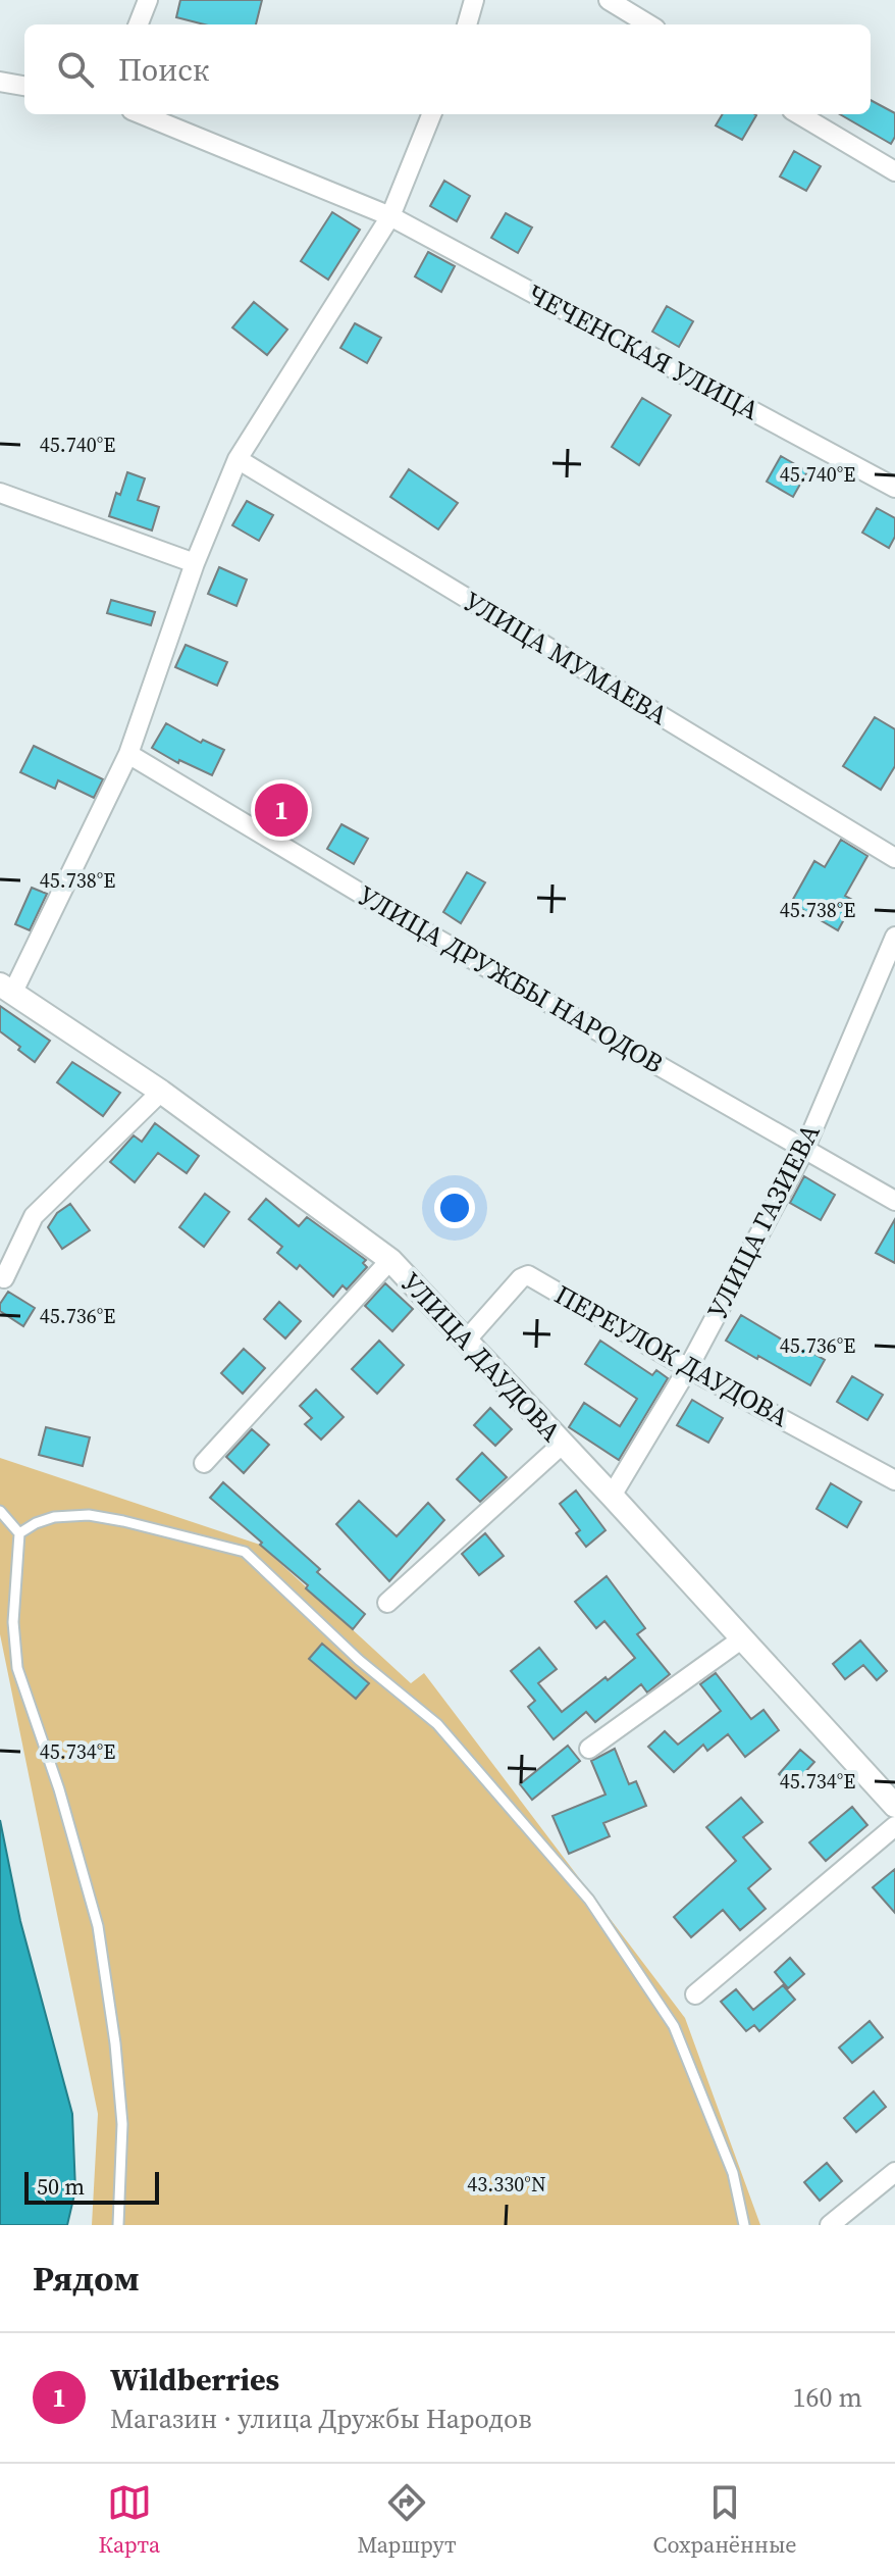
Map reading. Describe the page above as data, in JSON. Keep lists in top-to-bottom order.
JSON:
{
  "streets": {
    "street": [
      "ЧЕЧЕНСКАЯ УЛИЦА",
      "УЛИЦА МУМАЕВА",
      "УЛИЦА ДРУЖБЫ НАРОДОВ",
      "УЛИЦА ГАЗИЕВА",
      "ПЕРЕУЛОК ДАУДОВА",
      "УЛИЦА ДАУДОВА"
    ]
  },
  "crossings": [
    ["УЛИЦА ДРУЖБЫ НАРОДОВ", "УЛИЦА ГАЗИЕВА"],
    ["УЛИЦА ГАЗИЕВА", "ПЕРЕУЛОК ДАУДОВА"],
    ["УЛИЦА ГАЗИЕВА", "УЛИЦА ДАУДОВА"],
    ["ПЕРЕУЛОК ДАУДОВА", "УЛИЦА ДАУДОВА"]
  ],
  "scale_bar": "50 m",
  "page": {
    "search": "Поиск",
    "pins": "1",
    "scale": "50 m",
    "heading": "Рядом",
    "list": [
      {
        "mark": "1",
        "name": "Wildberries",
        "note": "Магазин · улица Дружбы Народов",
        "value": "160 m"
      }
    ],
    "nav": ["Карта", "Маршрут", "Сохранённые"]
  },
  "coordinates": [
    "45.740°E",
    "45.738°E",
    "45.736°E",
    "45.734°E",
    "43.330°N"
  ]
}
